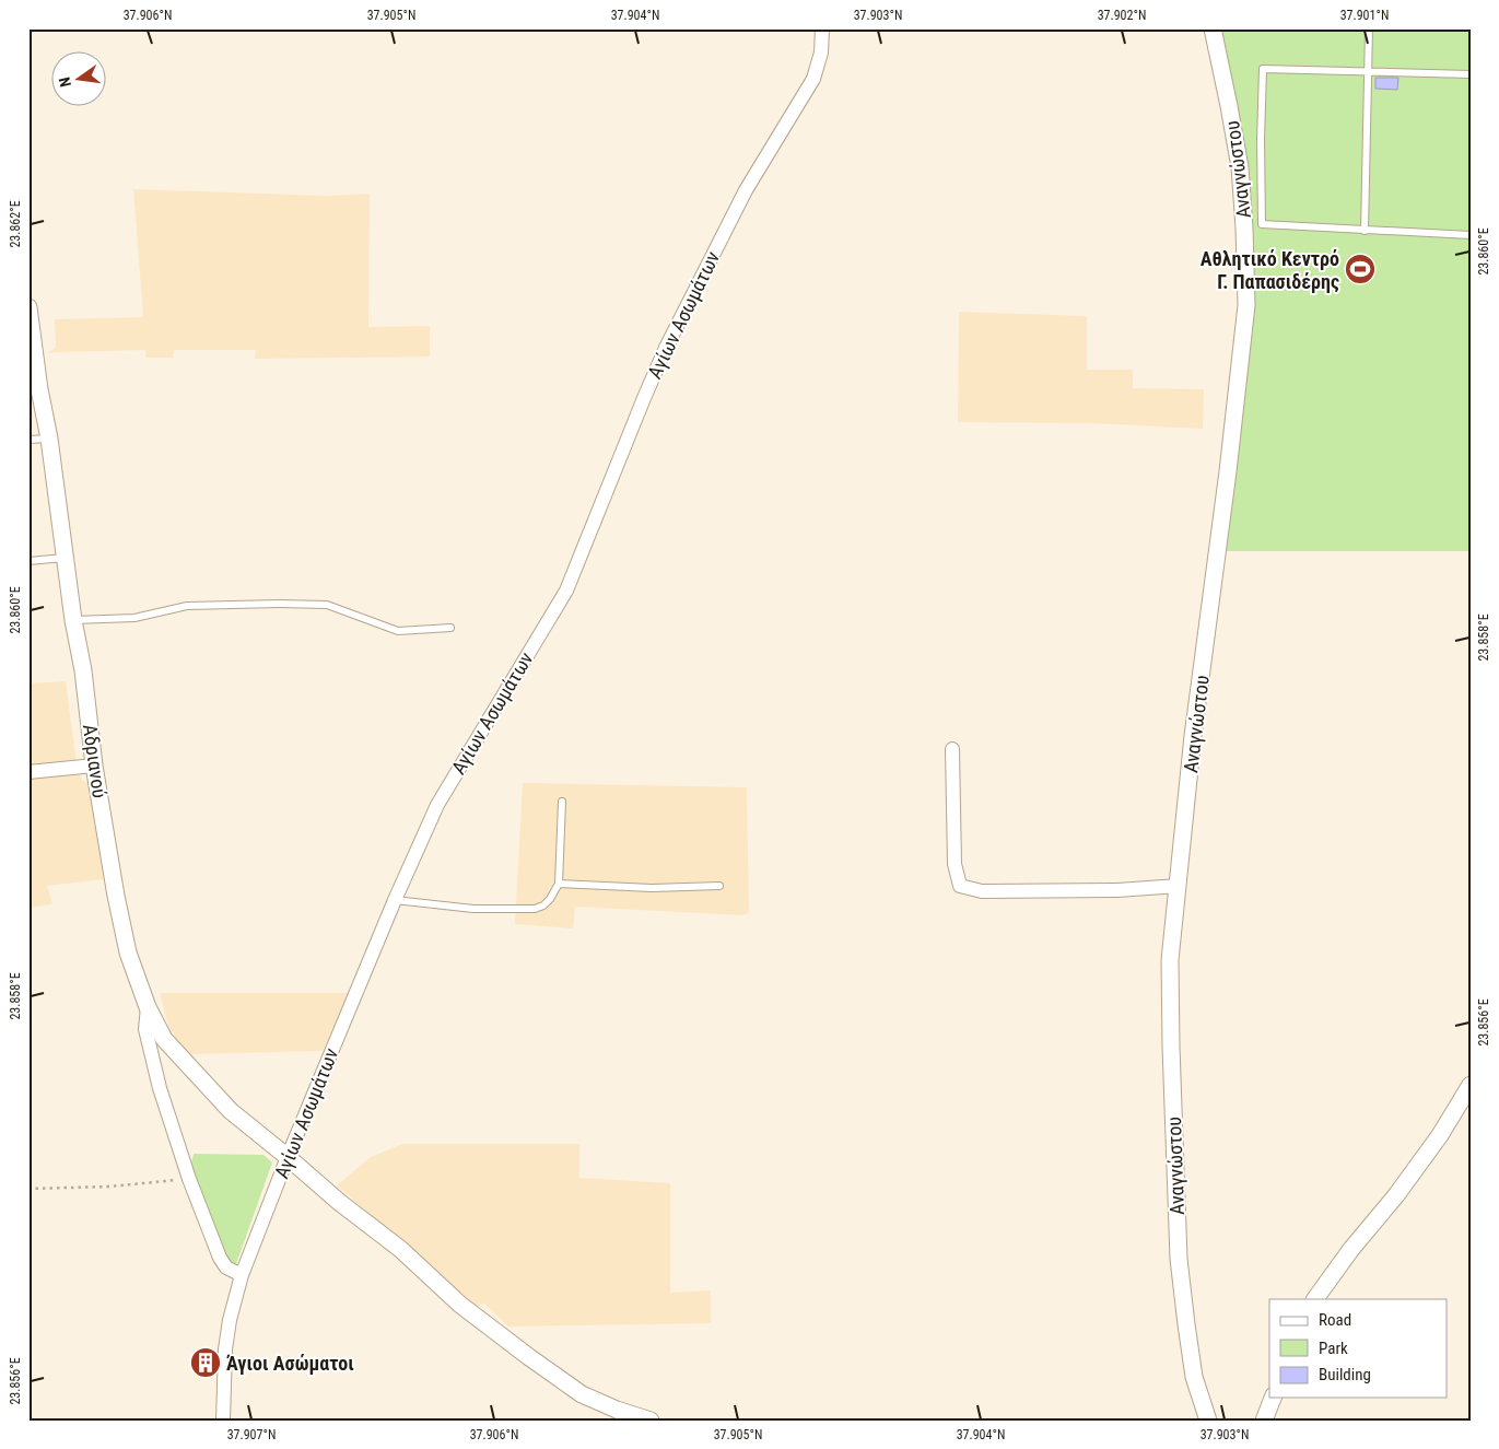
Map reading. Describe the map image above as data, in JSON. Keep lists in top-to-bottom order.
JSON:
{
  "streets": {
    "street": ["Αναγνώστου", "Αγίων Ασωμάτων", "Αδριανού"]
  },
  "crossings": [
    ["Αγίων Ασωμάτων", "Αδριανού"]
  ],
  "places": {
    "sports": ["Αθλητικό Κεντρό Γ. Παπασιδέρης"],
    "building": ["Άγιοι Ασώματοι"]
  },
  "legend": ["Road", "Park", "Building"],
  "north": "left",
  "coordinates": [
    "37.906°N",
    "37.905°N",
    "37.904°N",
    "37.903°N",
    "37.902°N",
    "37.901°N",
    "23.862°E",
    "23.860°E",
    "23.858°E",
    "23.856°E",
    "37.907°N"
  ]
}
